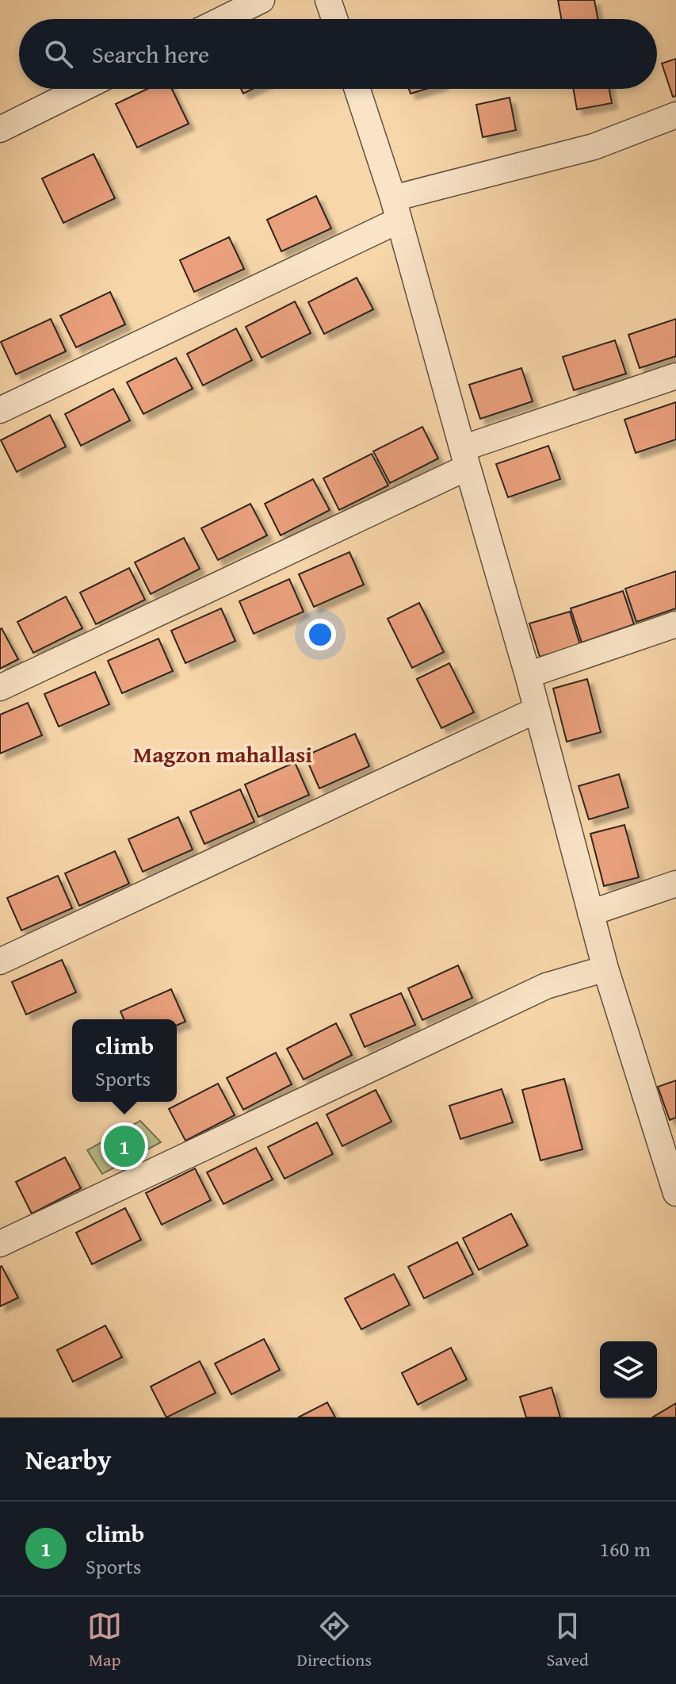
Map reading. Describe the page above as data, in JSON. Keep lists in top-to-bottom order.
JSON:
{
  "districts": ["Magzon mahallasi"],
  "page": {
    "search": "Search here",
    "popup": ["climb", "Sports"],
    "pins": "1",
    "heading": "Nearby",
    "list": [
      {
        "mark": "1",
        "name": "climb",
        "note": "Sports",
        "value": "160 m"
      }
    ],
    "nav": ["Map", "Directions", "Saved"]
  }
}
